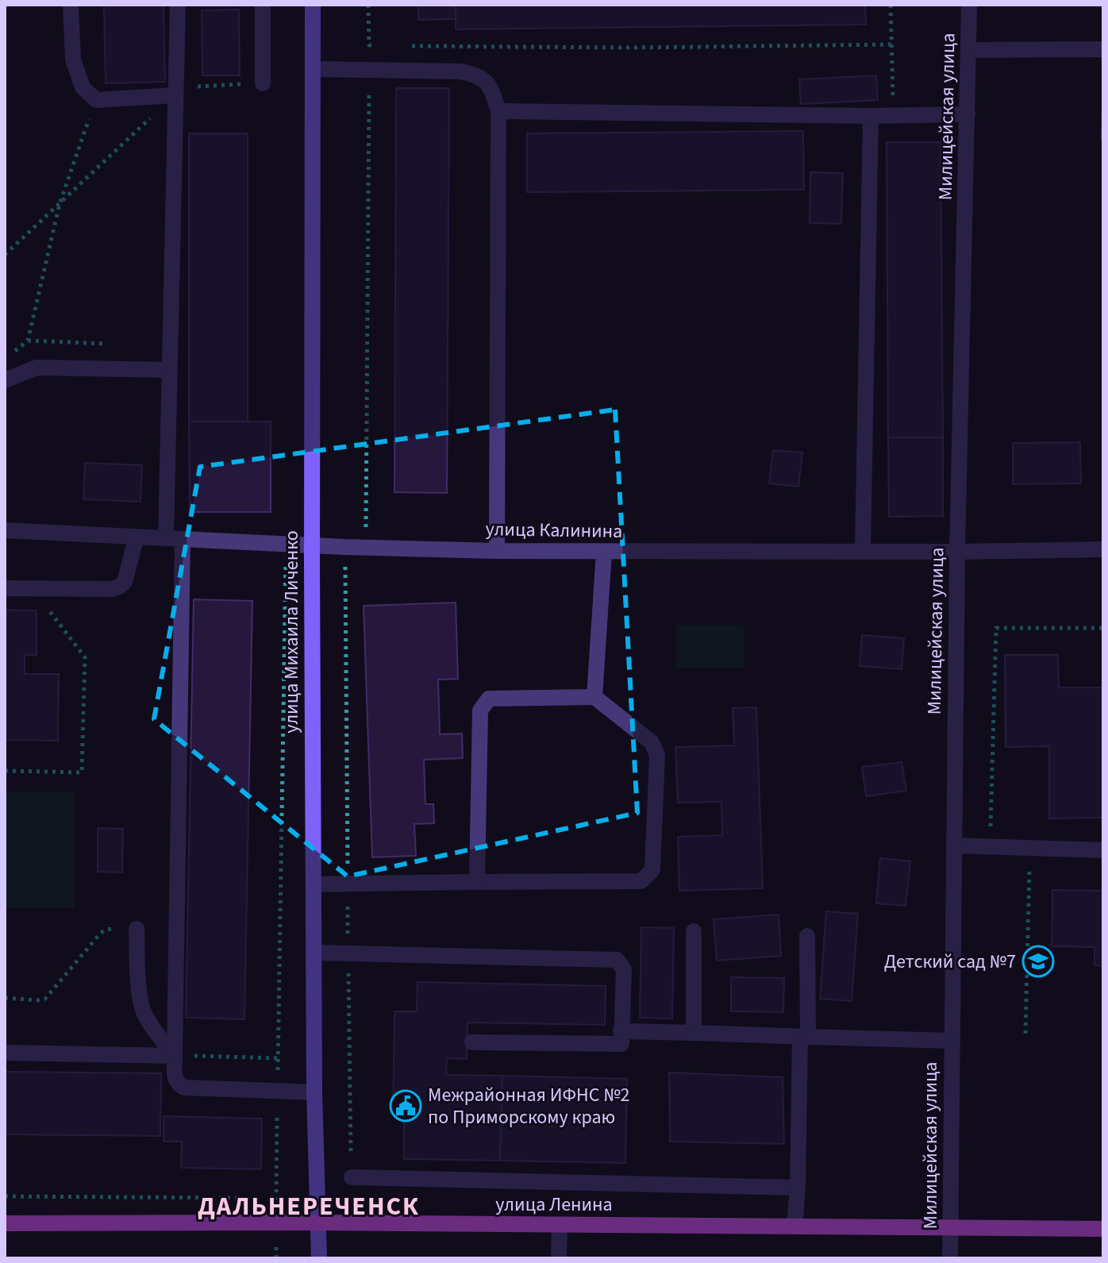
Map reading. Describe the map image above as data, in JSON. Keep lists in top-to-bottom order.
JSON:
{
  "streets": {
    "main road": ["улица Михаила Личенко", "улица Ленина"],
    "street": ["Милицейская улица", "улица Калинина"]
  },
  "crossings": [
    ["Милицейская улица", "улица Калинина"],
    ["Милицейская улица", "улица Ленина"],
    ["улица Калинина", "улица Михаила Личенко"],
    ["улица Михаила Личенко", "улица Ленина"]
  ],
  "districts": ["ДАЛЬНЕРЕЧЕНСК"],
  "places": {
    "school or university": ["Детский сад №7"],
    "public building": ["Межрайонная ИФНС №2 по Приморскому краю"]
  }
}
